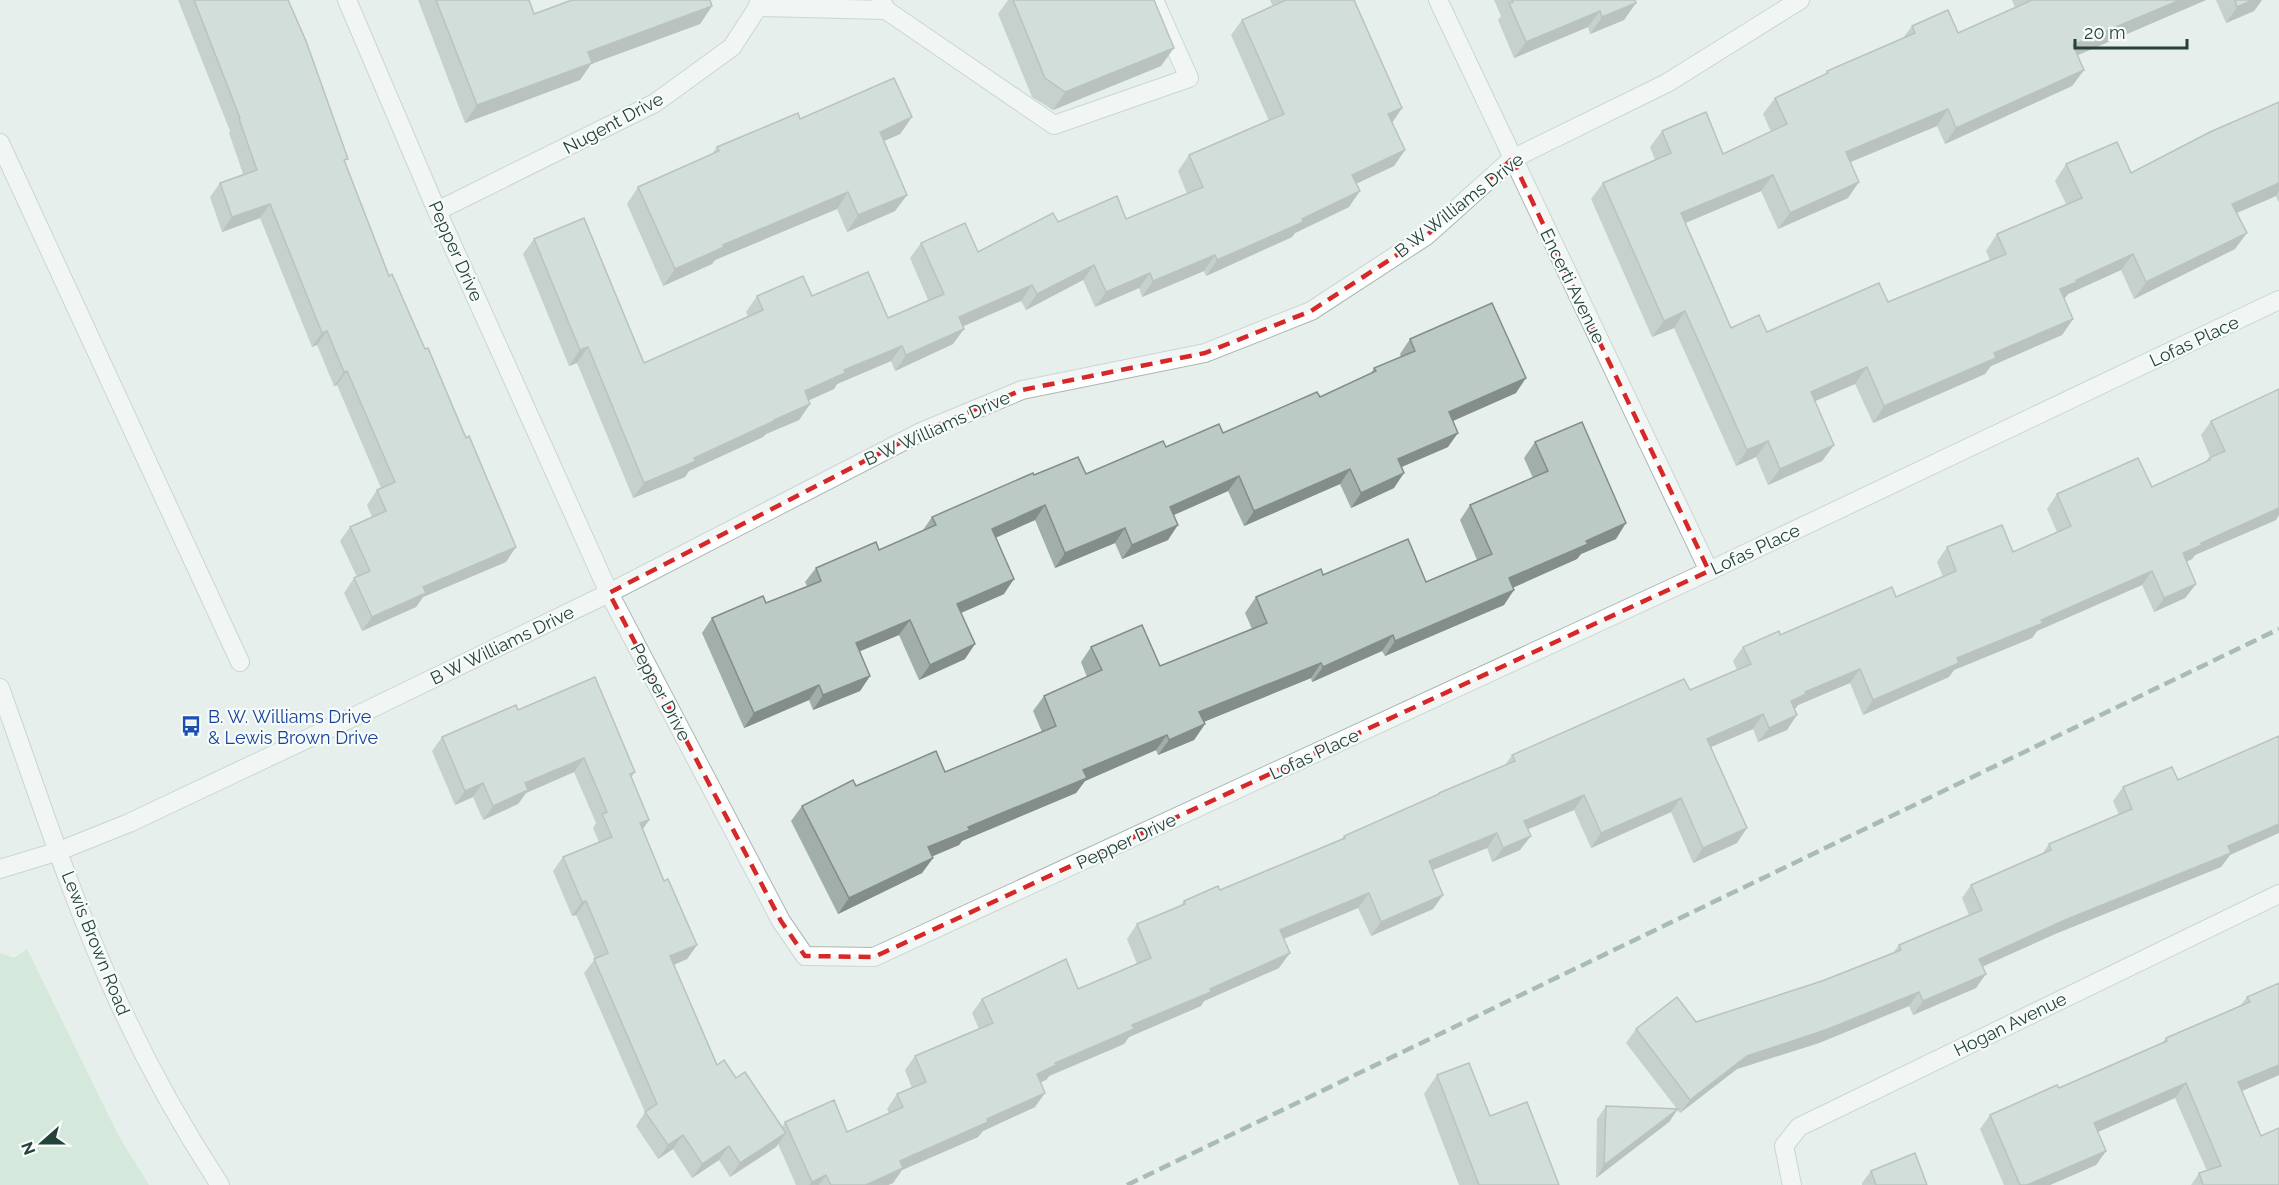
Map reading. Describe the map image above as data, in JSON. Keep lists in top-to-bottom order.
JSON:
{
  "streets": {
    "street": [
      "Nugent Drive",
      "B W Williams Drive",
      "Pepper Drive",
      "Encerti Avenue",
      "Lofas Place",
      "Lewis Brown Road",
      "Hogan Avenue"
    ]
  },
  "crossings": [
    ["Nugent Drive", "Pepper Drive"],
    ["B W Williams Drive", "Pepper Drive"],
    ["B W Williams Drive", "Encerti Avenue"],
    ["B W Williams Drive", "Lewis Brown Road"],
    ["Pepper Drive", "Lofas Place"],
    ["Encerti Avenue", "Lofas Place"]
  ],
  "places": {
    "bus stop": ["B. W. Williams Drive & Lewis Brown Drive"]
  },
  "scale_bar": "20 m",
  "north": "left"
}
